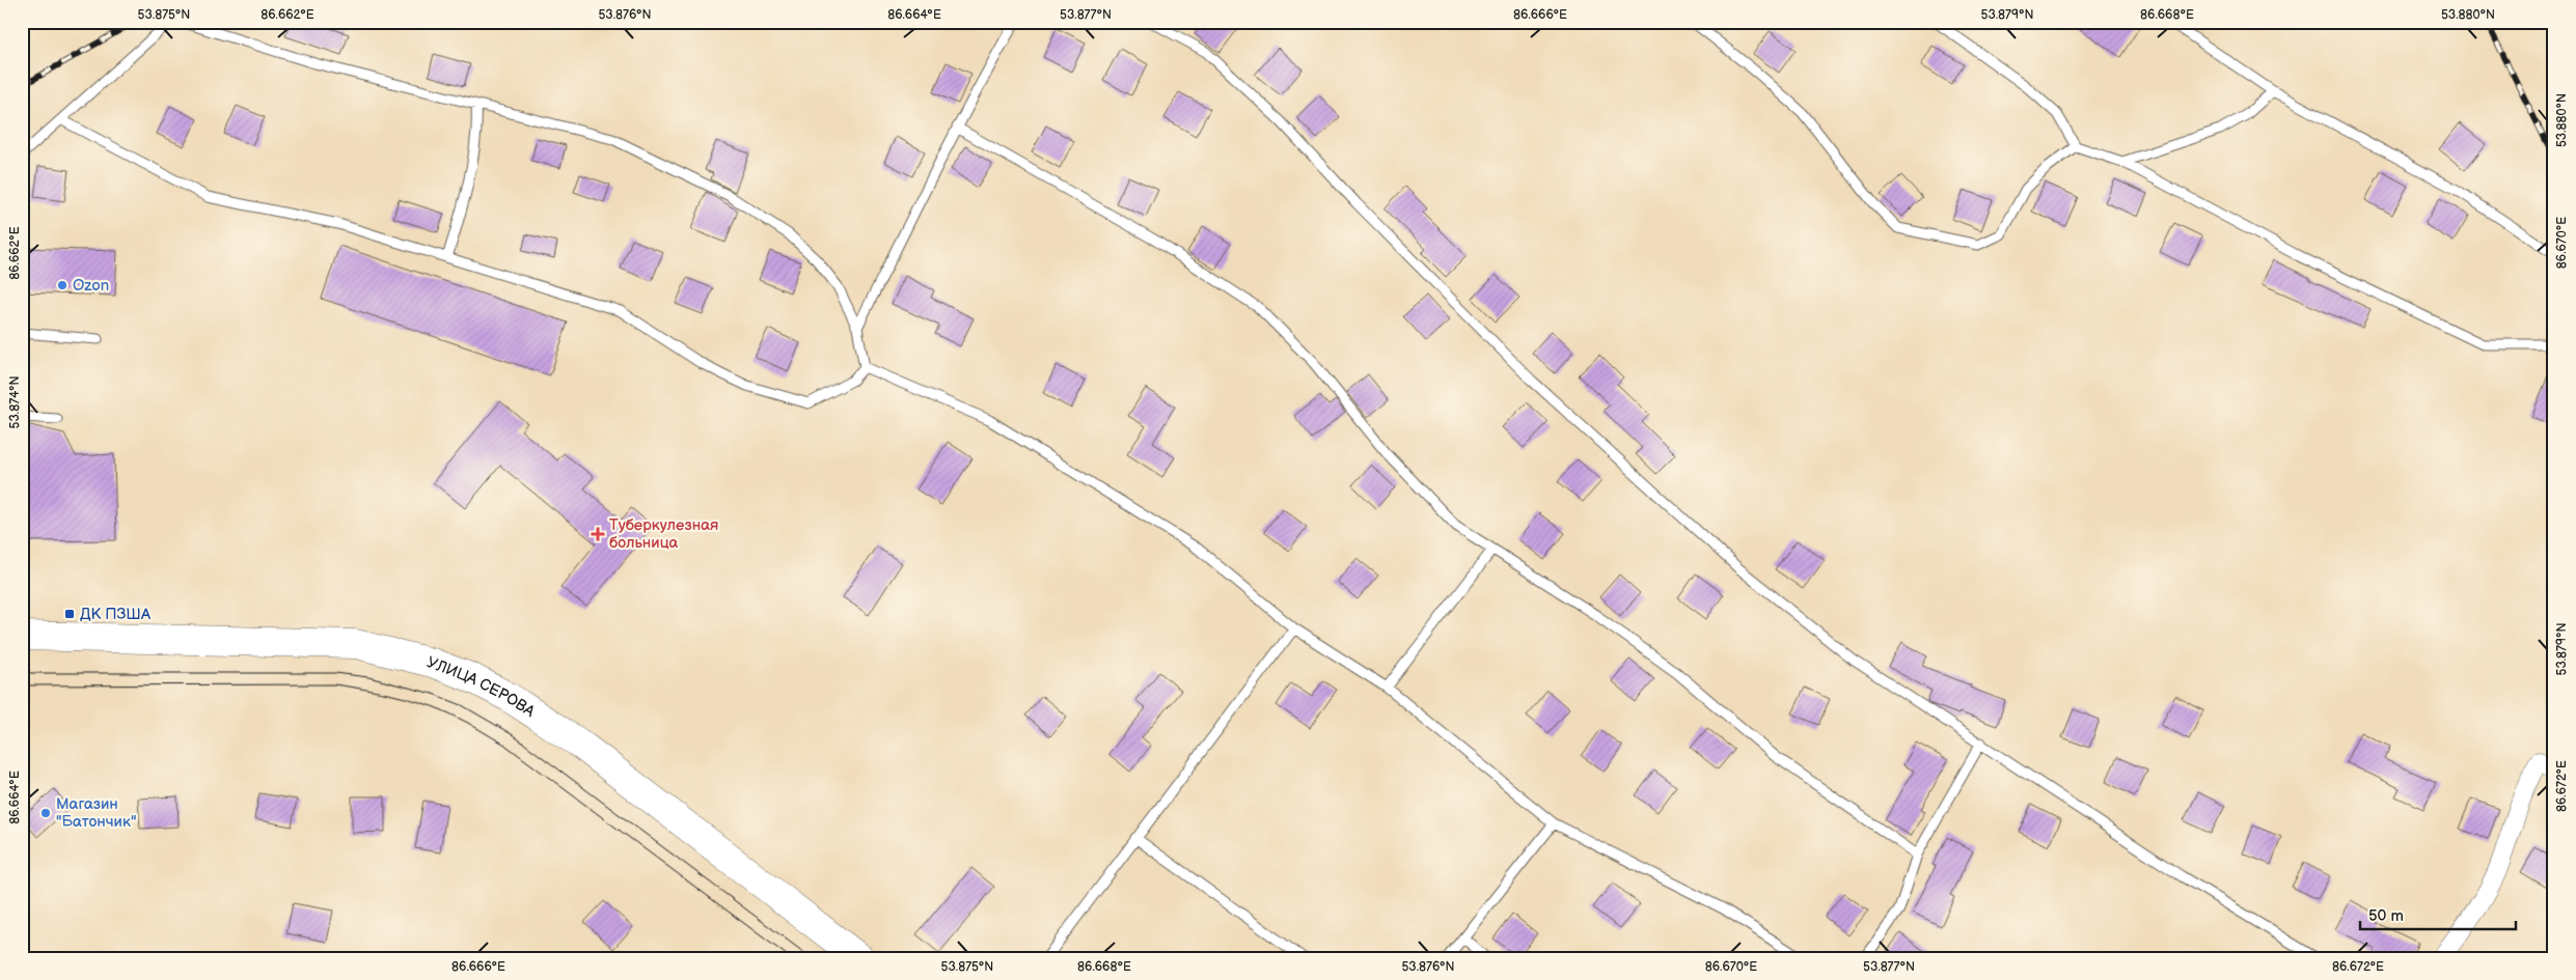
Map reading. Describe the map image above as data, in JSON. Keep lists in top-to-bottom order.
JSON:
{
  "streets": {
    "main road": ["УЛИЦА СЕРОВА"]
  },
  "places": {
    "other": ["Ozon", "Магазин \"Батончик\""],
    "health": ["Туберкулезная больница"],
    "transit": ["ДК ПЗША"]
  },
  "scale_bar": "50 m",
  "coordinates": [
    "53.875°N",
    "86.662°E",
    "53.876°N",
    "86.664°E",
    "53.877°N",
    "86.666°E",
    "53.879°N",
    "86.668°E",
    "53.880°N",
    "86.670°E",
    "53.874°N",
    "86.672°E"
  ]
}
